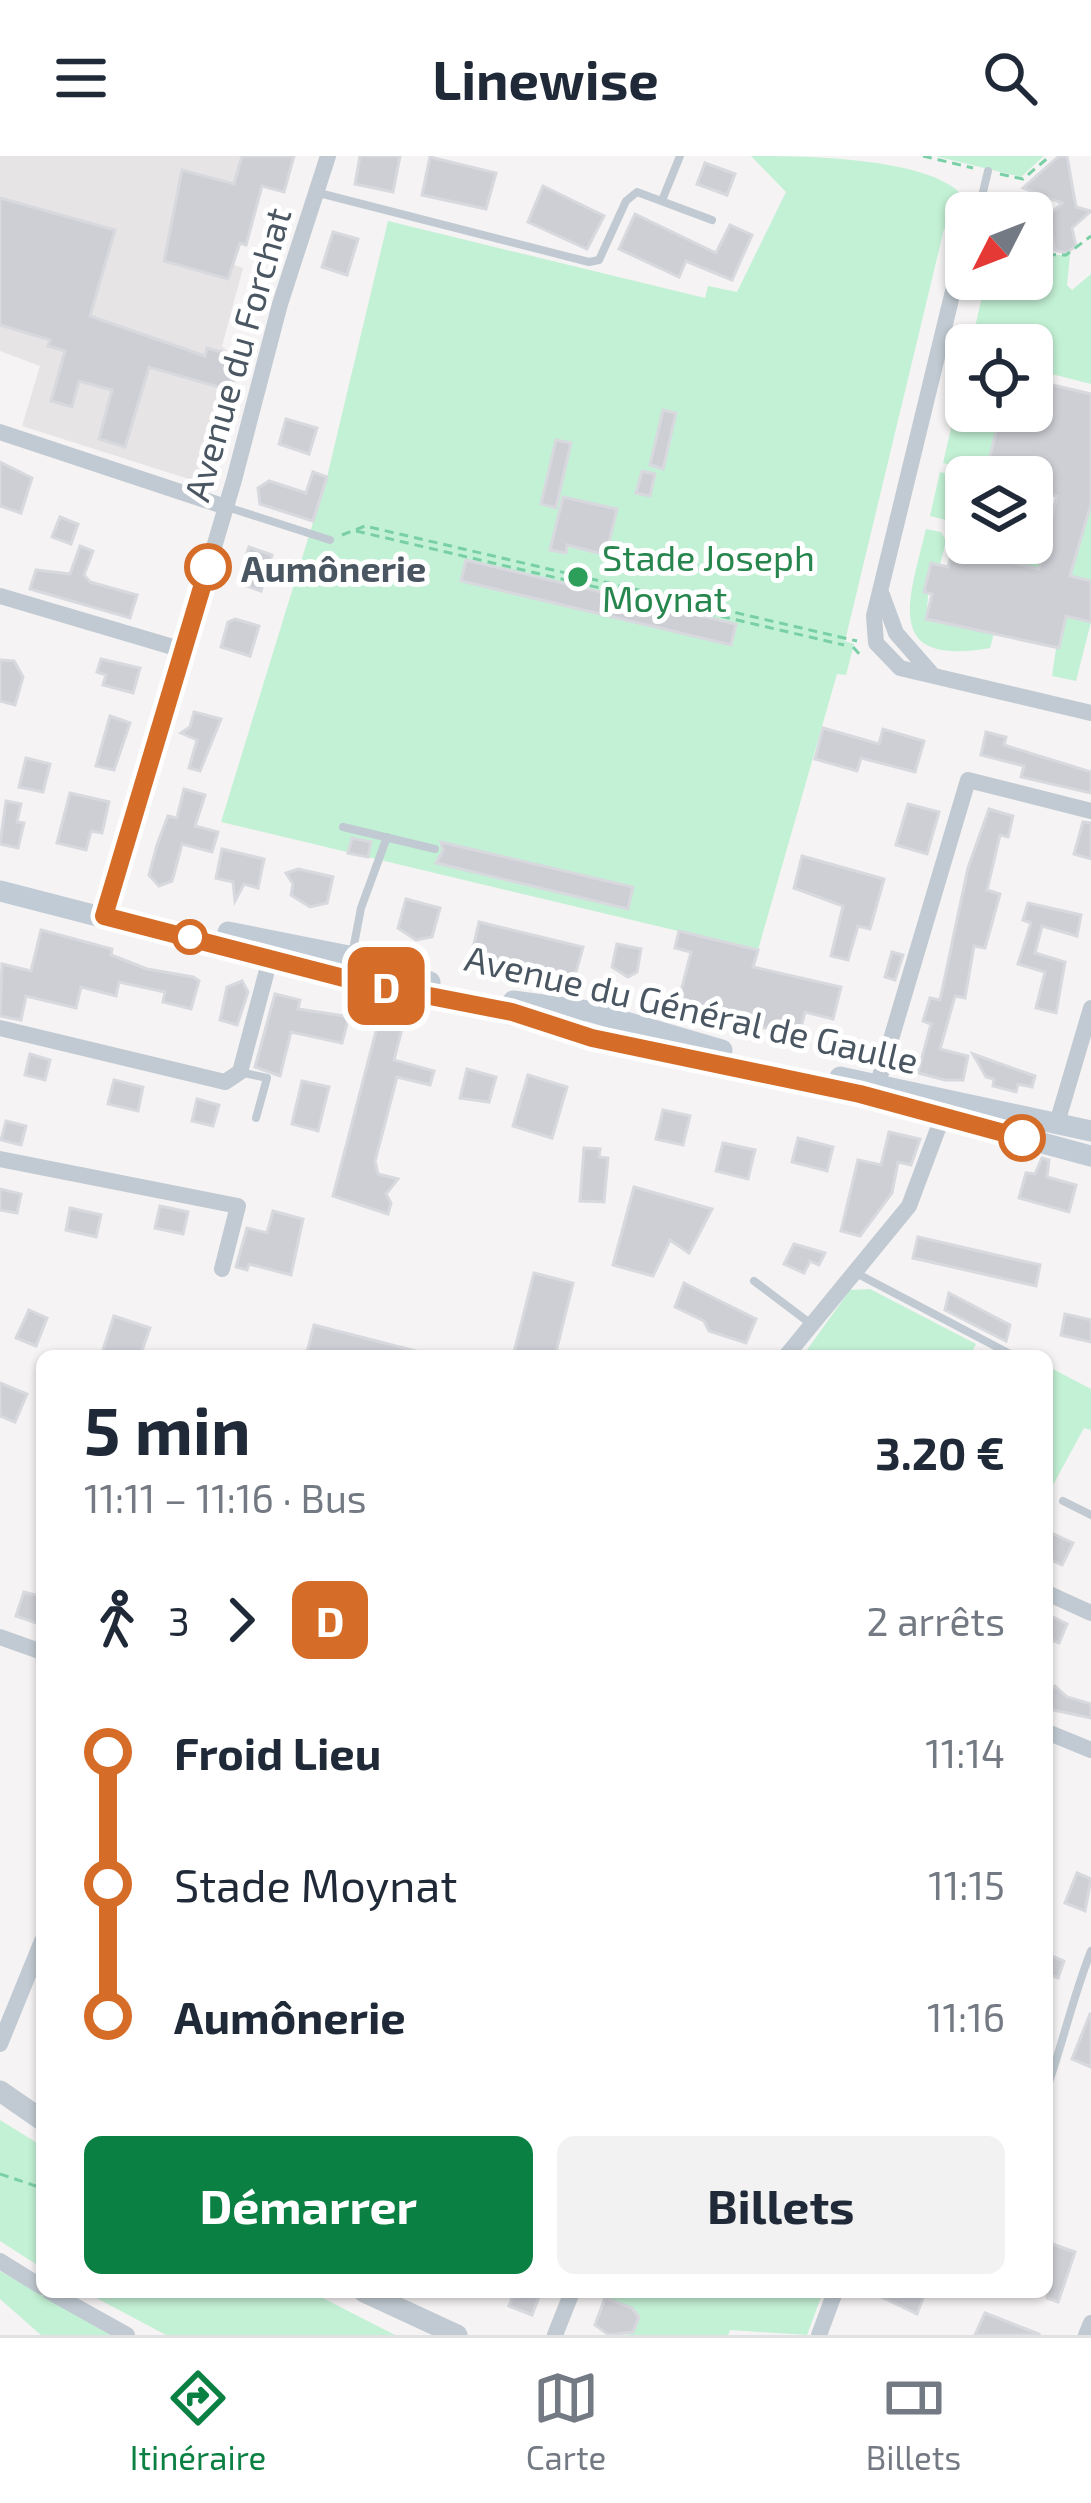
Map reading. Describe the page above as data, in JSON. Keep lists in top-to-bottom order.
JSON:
{
  "streets": {
    "main road": ["Avenue du Général de Gaulle"],
    "street": ["Avenue du Forchat"]
  },
  "crossings": [
    ["Avenue du Forchat", "Avenue du Général de Gaulle"]
  ],
  "places": ["Aumônerie", "Stade Joseph Moynat"],
  "lines": ["bus line D"],
  "north": "bottom left",
  "page": {
    "header": "Linewise",
    "on_map": "D",
    "heading": ["5 min", "11:11 – 11:16 · Bus", "3.20 €"],
    "legs": ["3", "D", "2 arrêts"],
    "list": [
      {
        "name": "Froid Lieu",
        "value": "11:14"
      },
      {
        "name": "Stade Moynat",
        "value": "11:15"
      },
      {
        "name": "Aumônerie",
        "value": "11:16"
      }
    ],
    "buttons": ["Démarrer", "Billets"],
    "tabs": ["Itinéraire", "Carte", "Billets"]
  }
}
